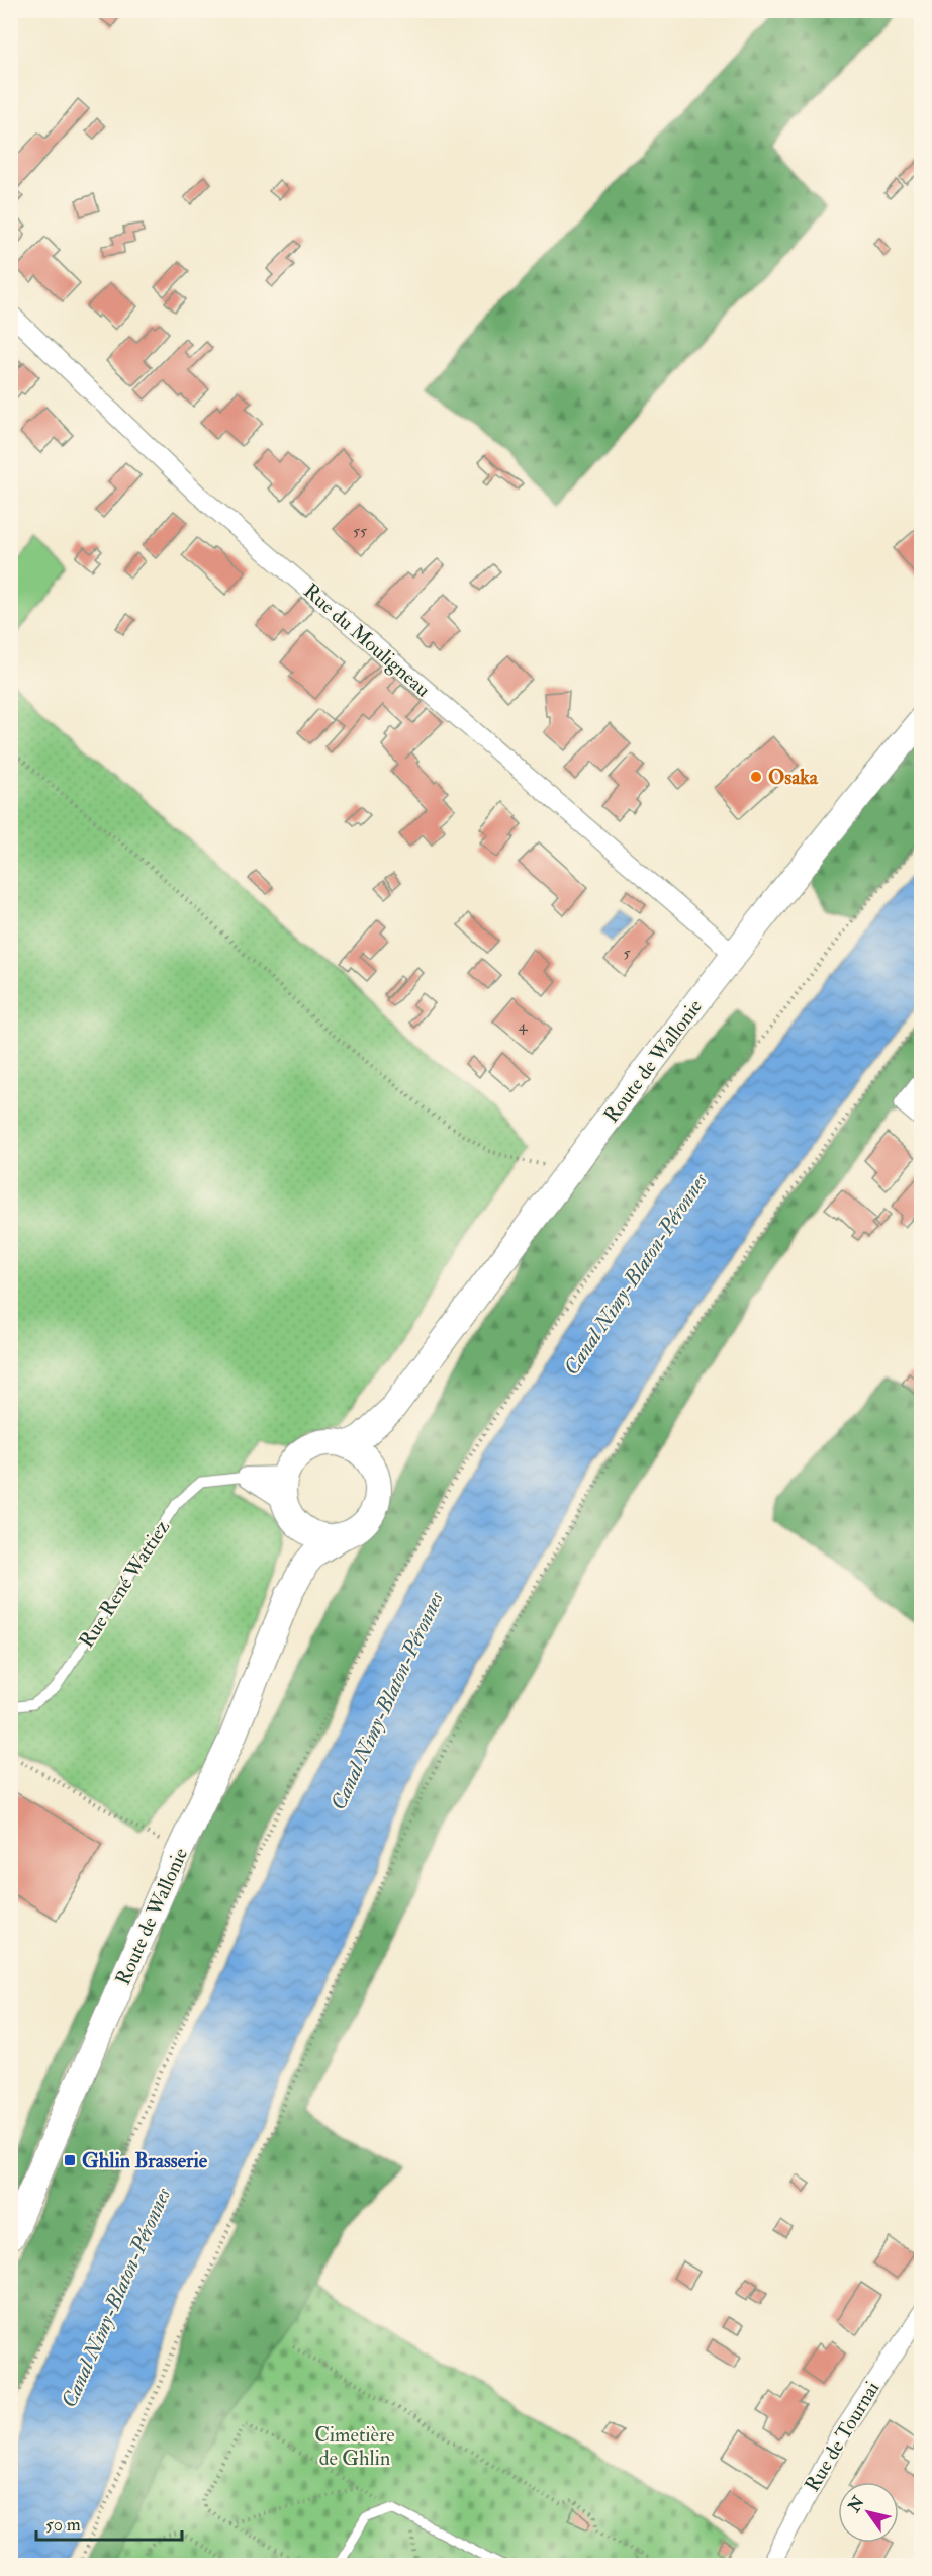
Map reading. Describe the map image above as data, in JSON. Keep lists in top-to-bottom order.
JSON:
{
  "streets": {
    "main road": ["Route de Wallonie"],
    "street": ["Rue du Mouligneau", "Rue de Tournai"],
    "lane": ["Rue René Wattiez"]
  },
  "crossings": [
    ["Rue du Mouligneau", "Route de Wallonie"]
  ],
  "water": ["Canal Nimy-Blaton-Péronnes"],
  "parks": ["Cimetière de Ghlin"],
  "places": {
    "other": ["Osaka"],
    "transit": ["Ghlin Brasserie"]
  },
  "house_numbers": ["55", "5", "4"],
  "scale_bar": "50 m",
  "north": "top left"
}
